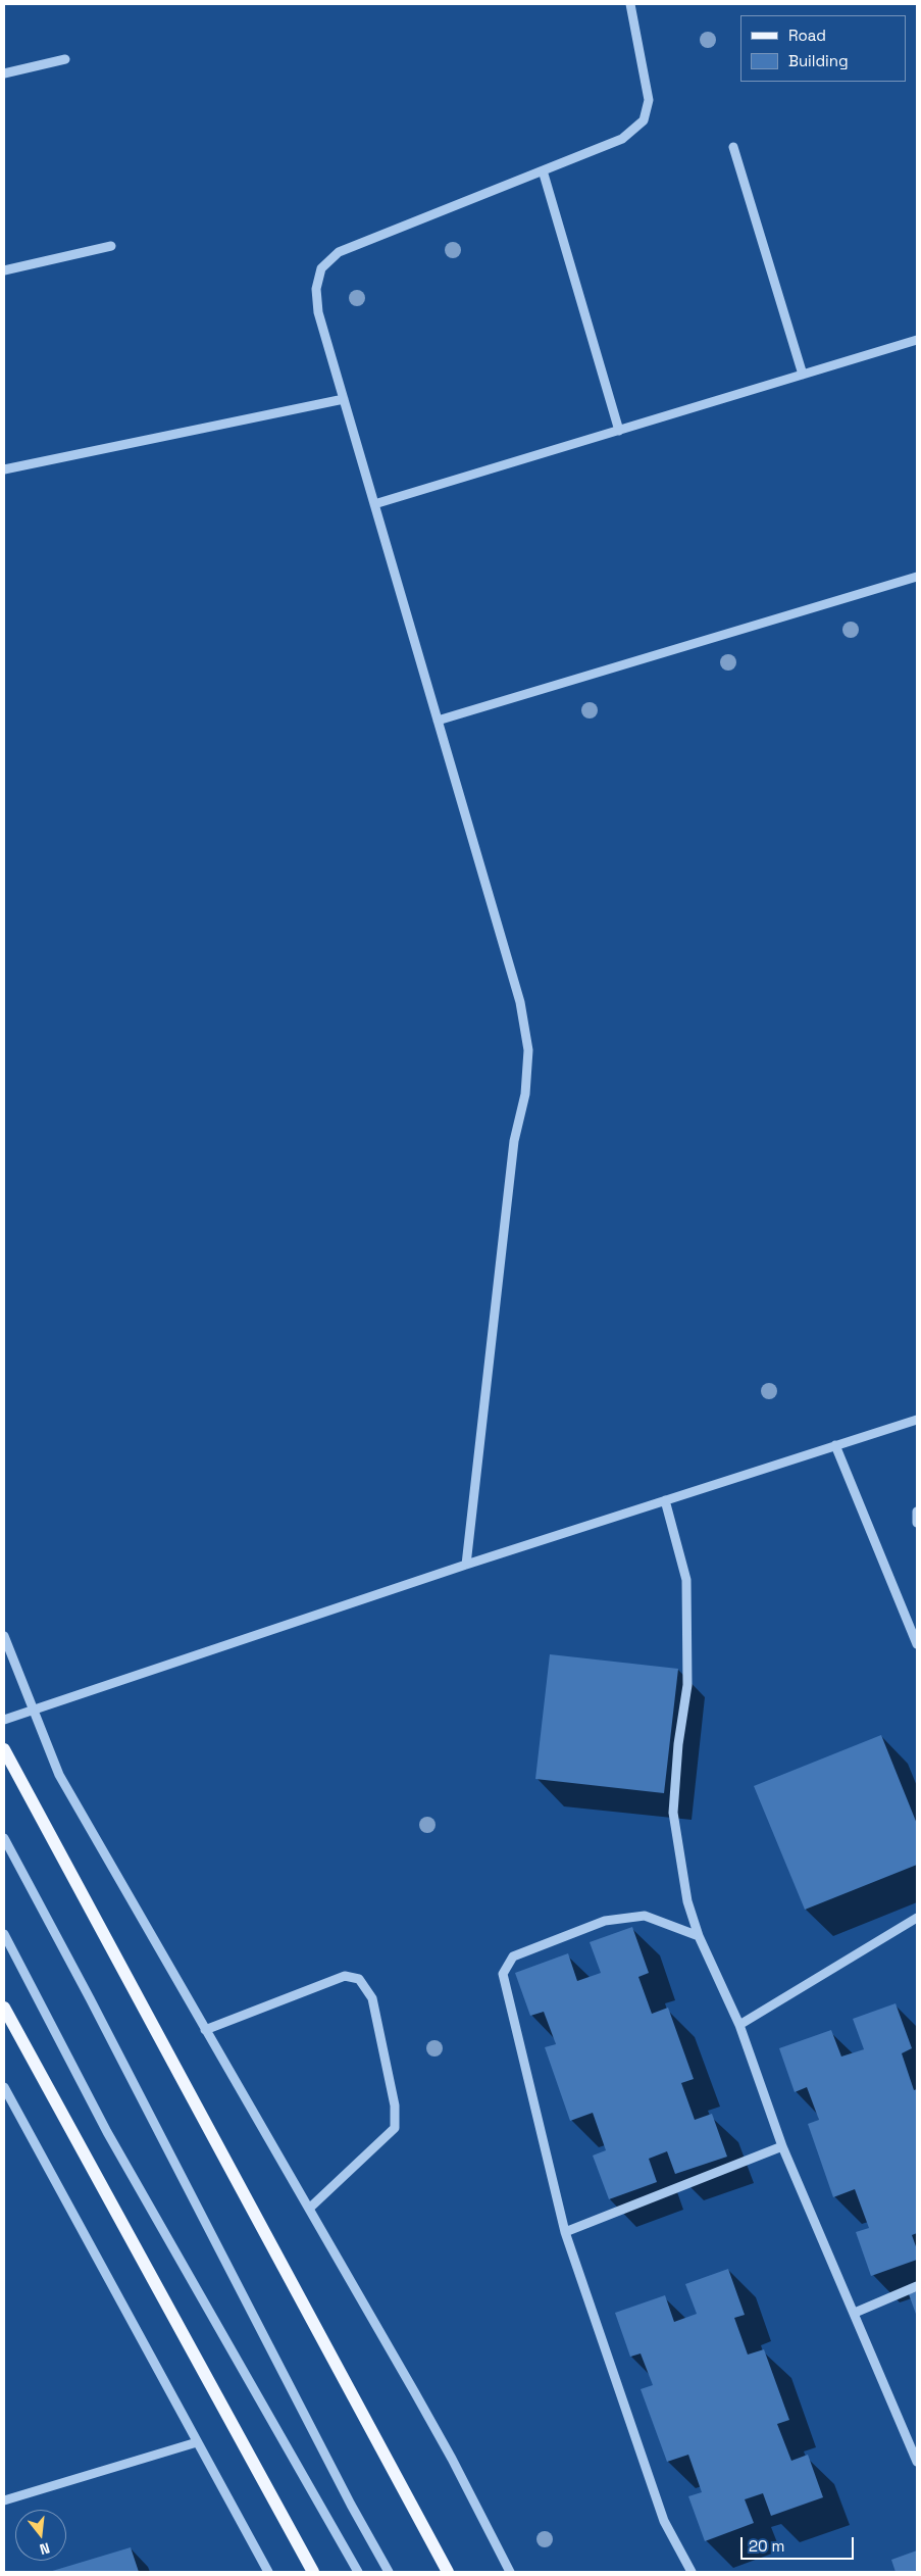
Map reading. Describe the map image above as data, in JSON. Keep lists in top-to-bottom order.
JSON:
{
  "legend": ["Road", "Building"],
  "scale_bar": "20 m",
  "north": "bottom"
}
